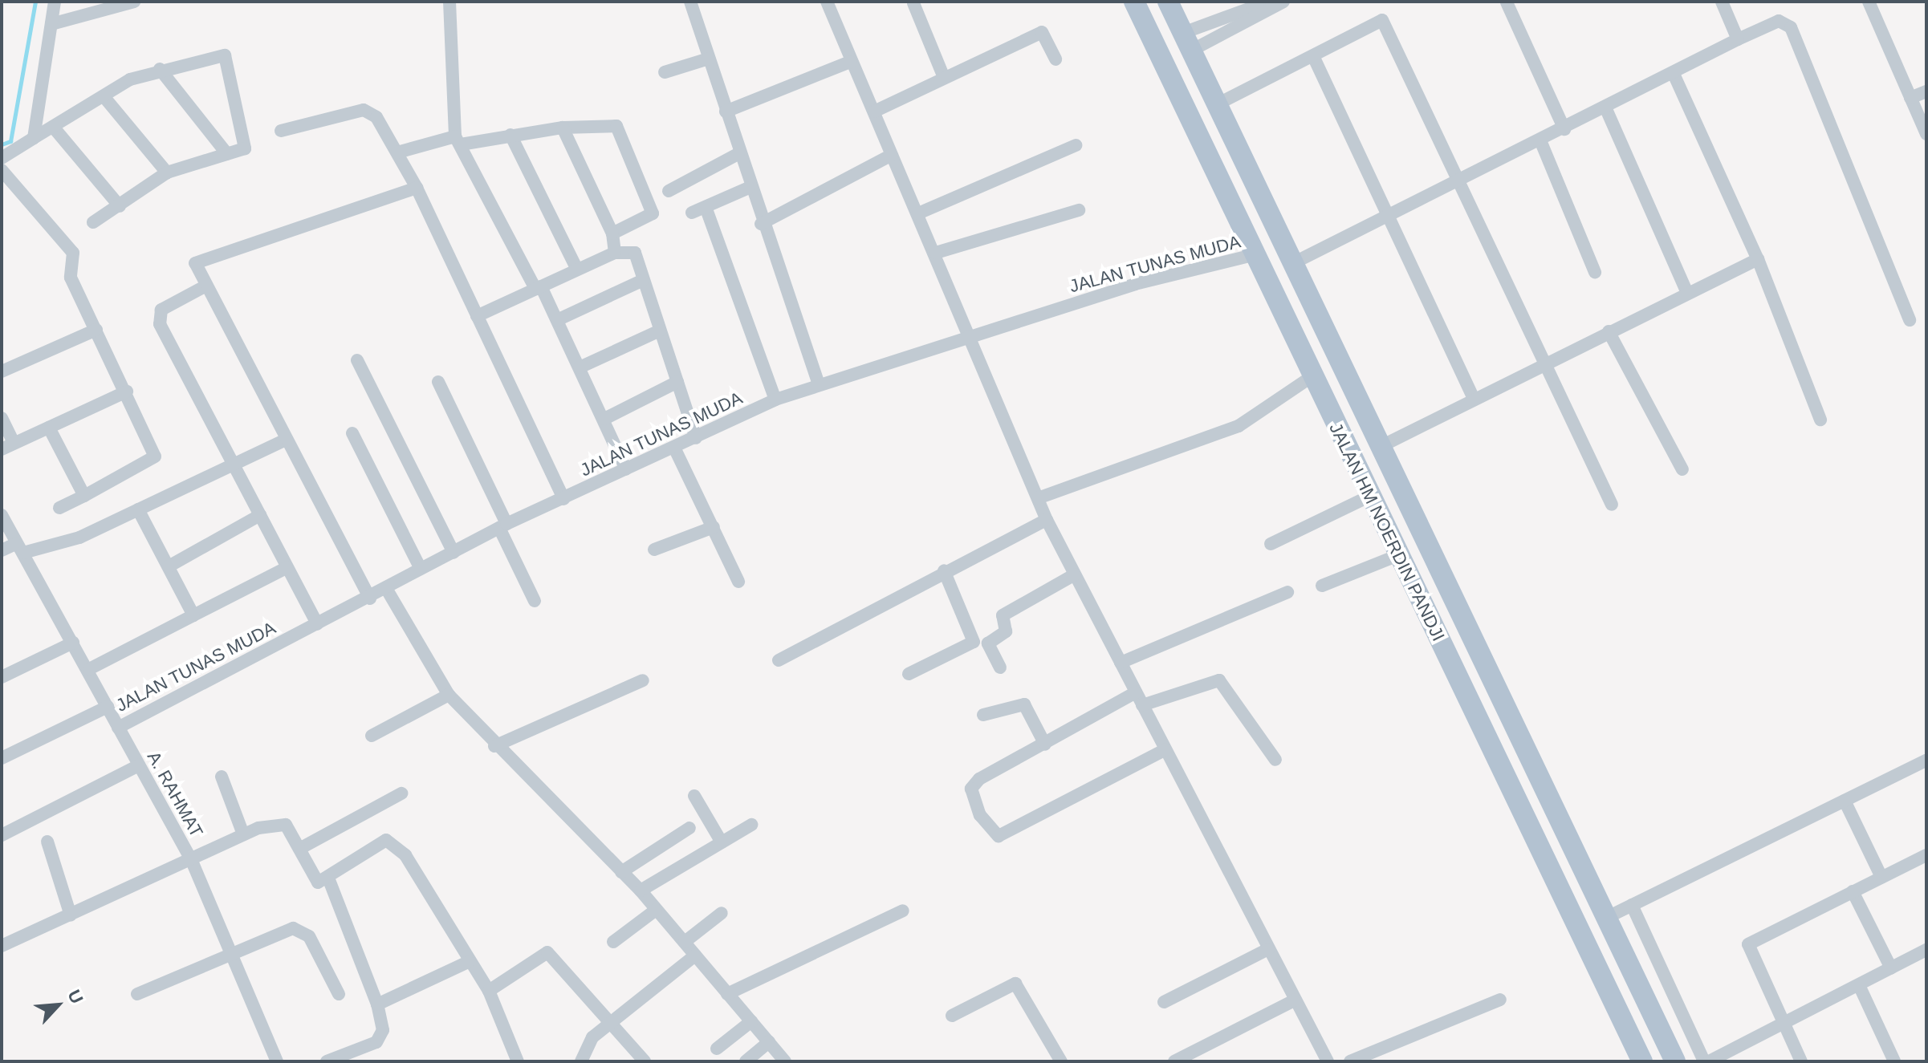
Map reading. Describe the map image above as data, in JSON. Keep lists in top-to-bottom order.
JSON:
{
  "streets": {
    "main road": ["JALAN HM NOERDIN PANDJI"],
    "street": ["JALAN TUNAS MUDA", "A. RAHMAT"]
  },
  "crossings": [
    ["JALAN TUNAS MUDA", "JALAN HM NOERDIN PANDJI"],
    ["JALAN TUNAS MUDA", "A. RAHMAT"]
  ],
  "north": "top right"
}
